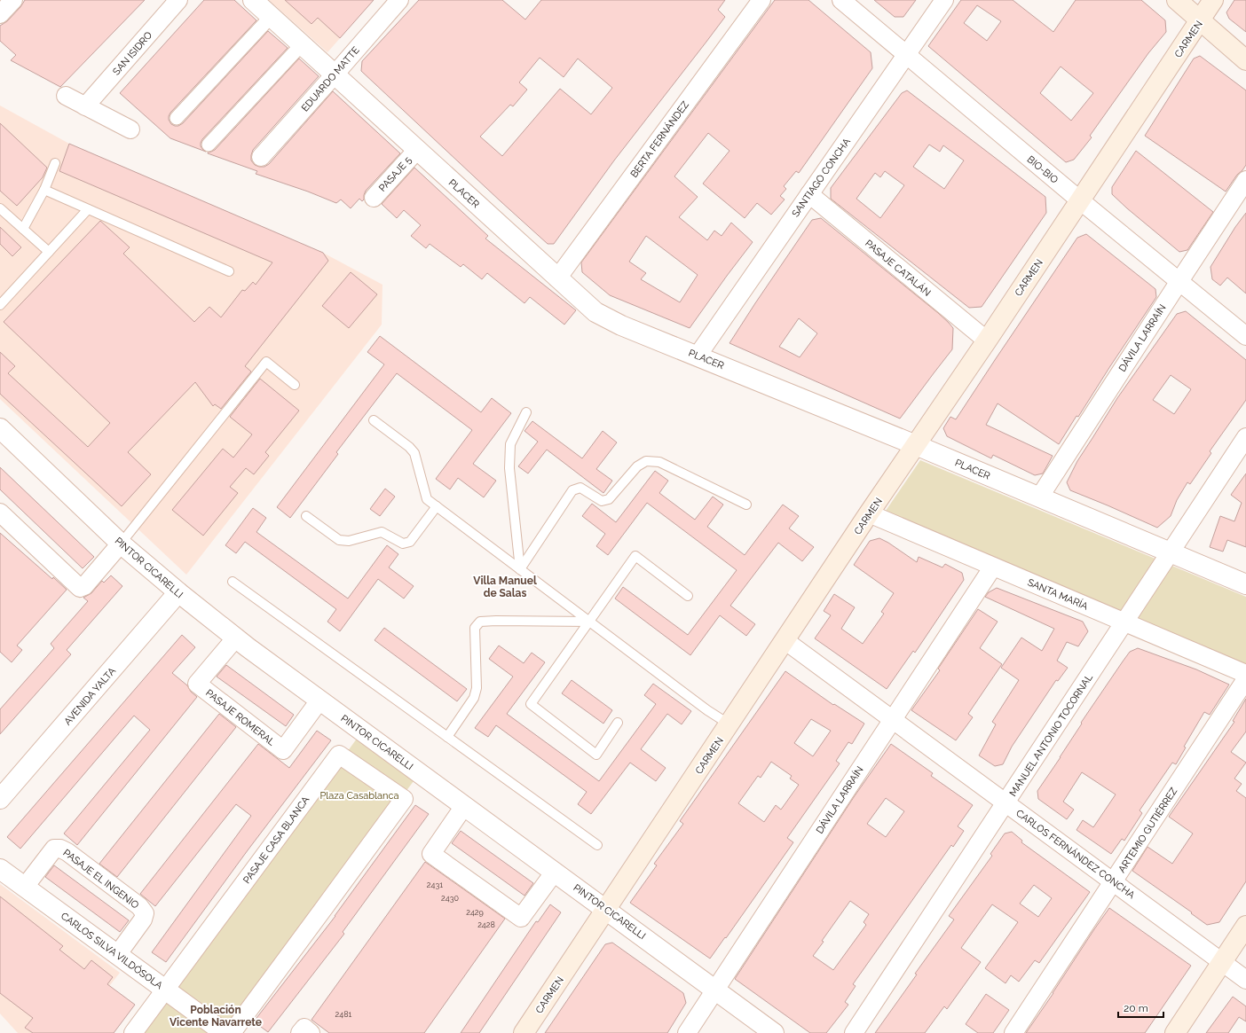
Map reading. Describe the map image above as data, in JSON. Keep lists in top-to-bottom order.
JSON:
{
  "streets": {
    "main road": ["CARMEN"],
    "street": [
      "SAN ISIDRO",
      "EDUARDO MATTE",
      "BERTA FERNÁNDEZ",
      "BIO-BIO",
      "PASAJE 5",
      "SANTIAGO CONCHA",
      "PLACER",
      "PASAJE CATALÁN",
      "DÁVILA LARRAÍN",
      "PINTOR CICARELLI",
      "SANTA MARÍA",
      "AVENIDA YALTA",
      "PASAJE ROMERAL",
      "MANUEL ANTONIO TOCORNAL",
      "ARTEMIO GUTIÉRREZ",
      "PASAJE CASA BLANCA",
      "CARLOS FERNÁNDEZ CONCHA",
      "PASAJE EL INGENIO",
      "CARLOS SILVA VILDÓSOLA"
    ]
  },
  "crossings": [
    ["CARMEN", "BIO-BIO"],
    ["CARMEN", "PLACER"],
    ["CARMEN", "PASAJE CATALÁN"],
    ["CARMEN", "PINTOR CICARELLI"],
    ["CARMEN", "SANTA MARÍA"],
    ["CARMEN", "CARLOS FERNÁNDEZ CONCHA"],
    ["EDUARDO MATTE", "PLACER"],
    ["BERTA FERNÁNDEZ", "PLACER"],
    ["BIO-BIO", "SANTIAGO CONCHA"],
    ["BIO-BIO", "DÁVILA LARRAÍN"],
    ["PASAJE 5", "PLACER"],
    ["SANTIAGO CONCHA", "PLACER"],
    ["SANTIAGO CONCHA", "PASAJE CATALÁN"],
    ["PLACER", "DÁVILA LARRAÍN"],
    ["PLACER", "MANUEL ANTONIO TOCORNAL"],
    ["DÁVILA LARRAÍN", "PINTOR CICARELLI"],
    ["DÁVILA LARRAÍN", "SANTA MARÍA"],
    ["DÁVILA LARRAÍN", "CARLOS FERNÁNDEZ CONCHA"],
    ["PINTOR CICARELLI", "AVENIDA YALTA"],
    ["PINTOR CICARELLI", "PASAJE ROMERAL"],
    ["SANTA MARÍA", "MANUEL ANTONIO TOCORNAL"],
    ["MANUEL ANTONIO TOCORNAL", "CARLOS FERNÁNDEZ CONCHA"],
    ["ARTEMIO GUTIÉRREZ", "CARLOS FERNÁNDEZ CONCHA"],
    ["PASAJE CASA BLANCA", "CARLOS SILVA VILDÓSOLA"],
    ["PASAJE EL INGENIO", "CARLOS SILVA VILDÓSOLA"]
  ],
  "districts": ["Villa Manuel de Salas", "Población Vicente Navarrete"],
  "parks": ["Plaza Casablanca"],
  "house_numbers": [
    "2431",
    "2430",
    "2429",
    "2428",
    "2481"
  ],
  "scale_bar": "20 m"
}
